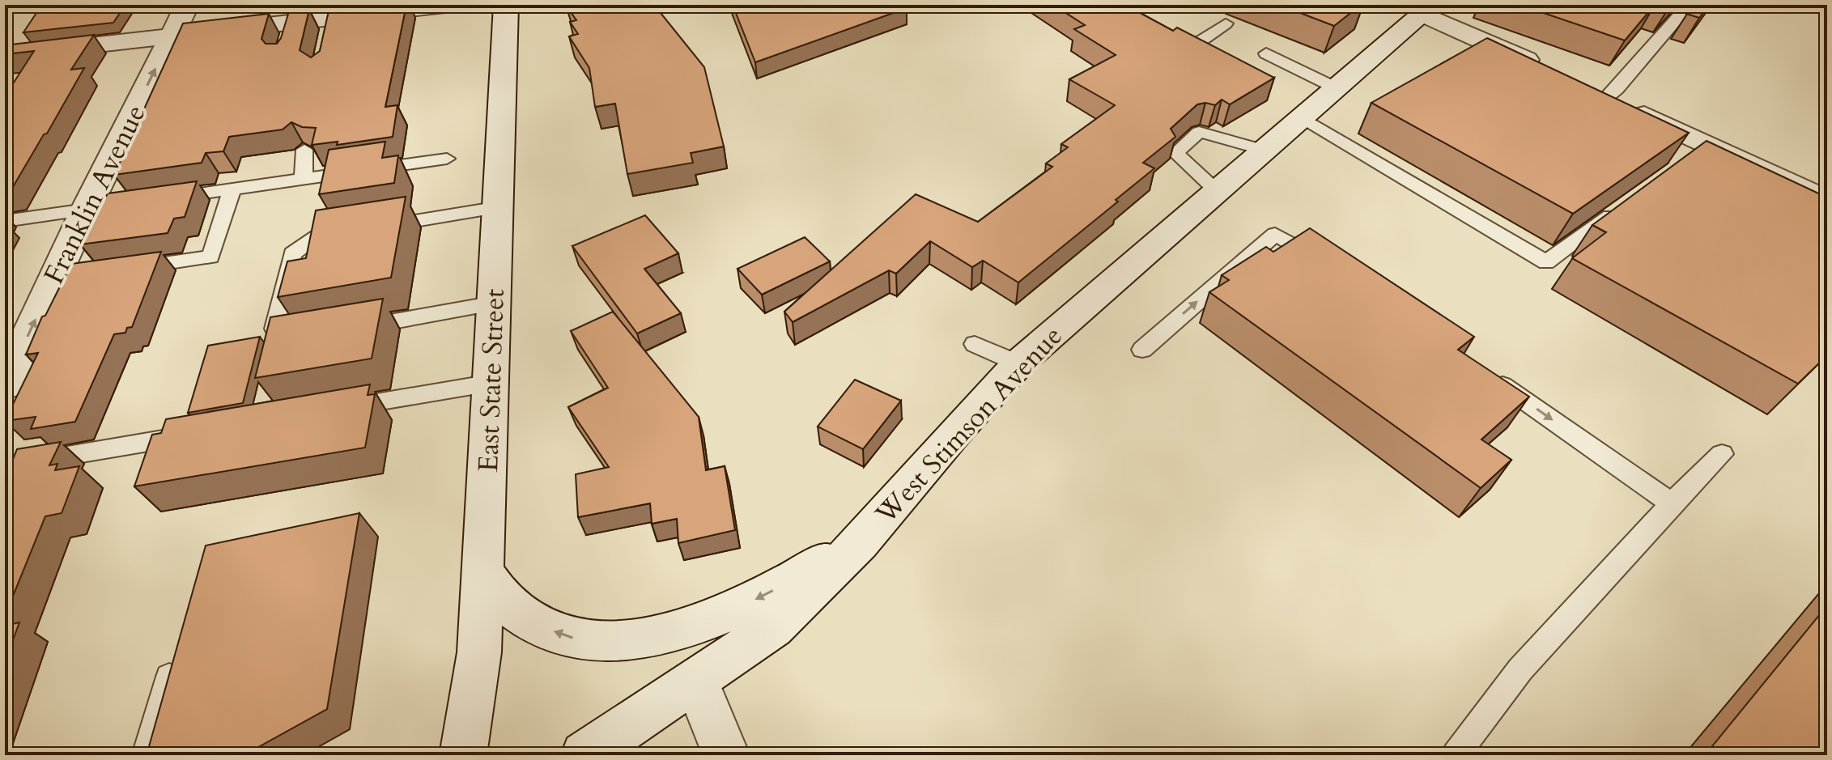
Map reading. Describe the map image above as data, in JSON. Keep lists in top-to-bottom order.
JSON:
{
  "streets": {
    "main road": ["Franklin Avenue", "East State Street", "West Stimson Avenue"]
  },
  "one_way": ["Franklin Avenue"]
}
